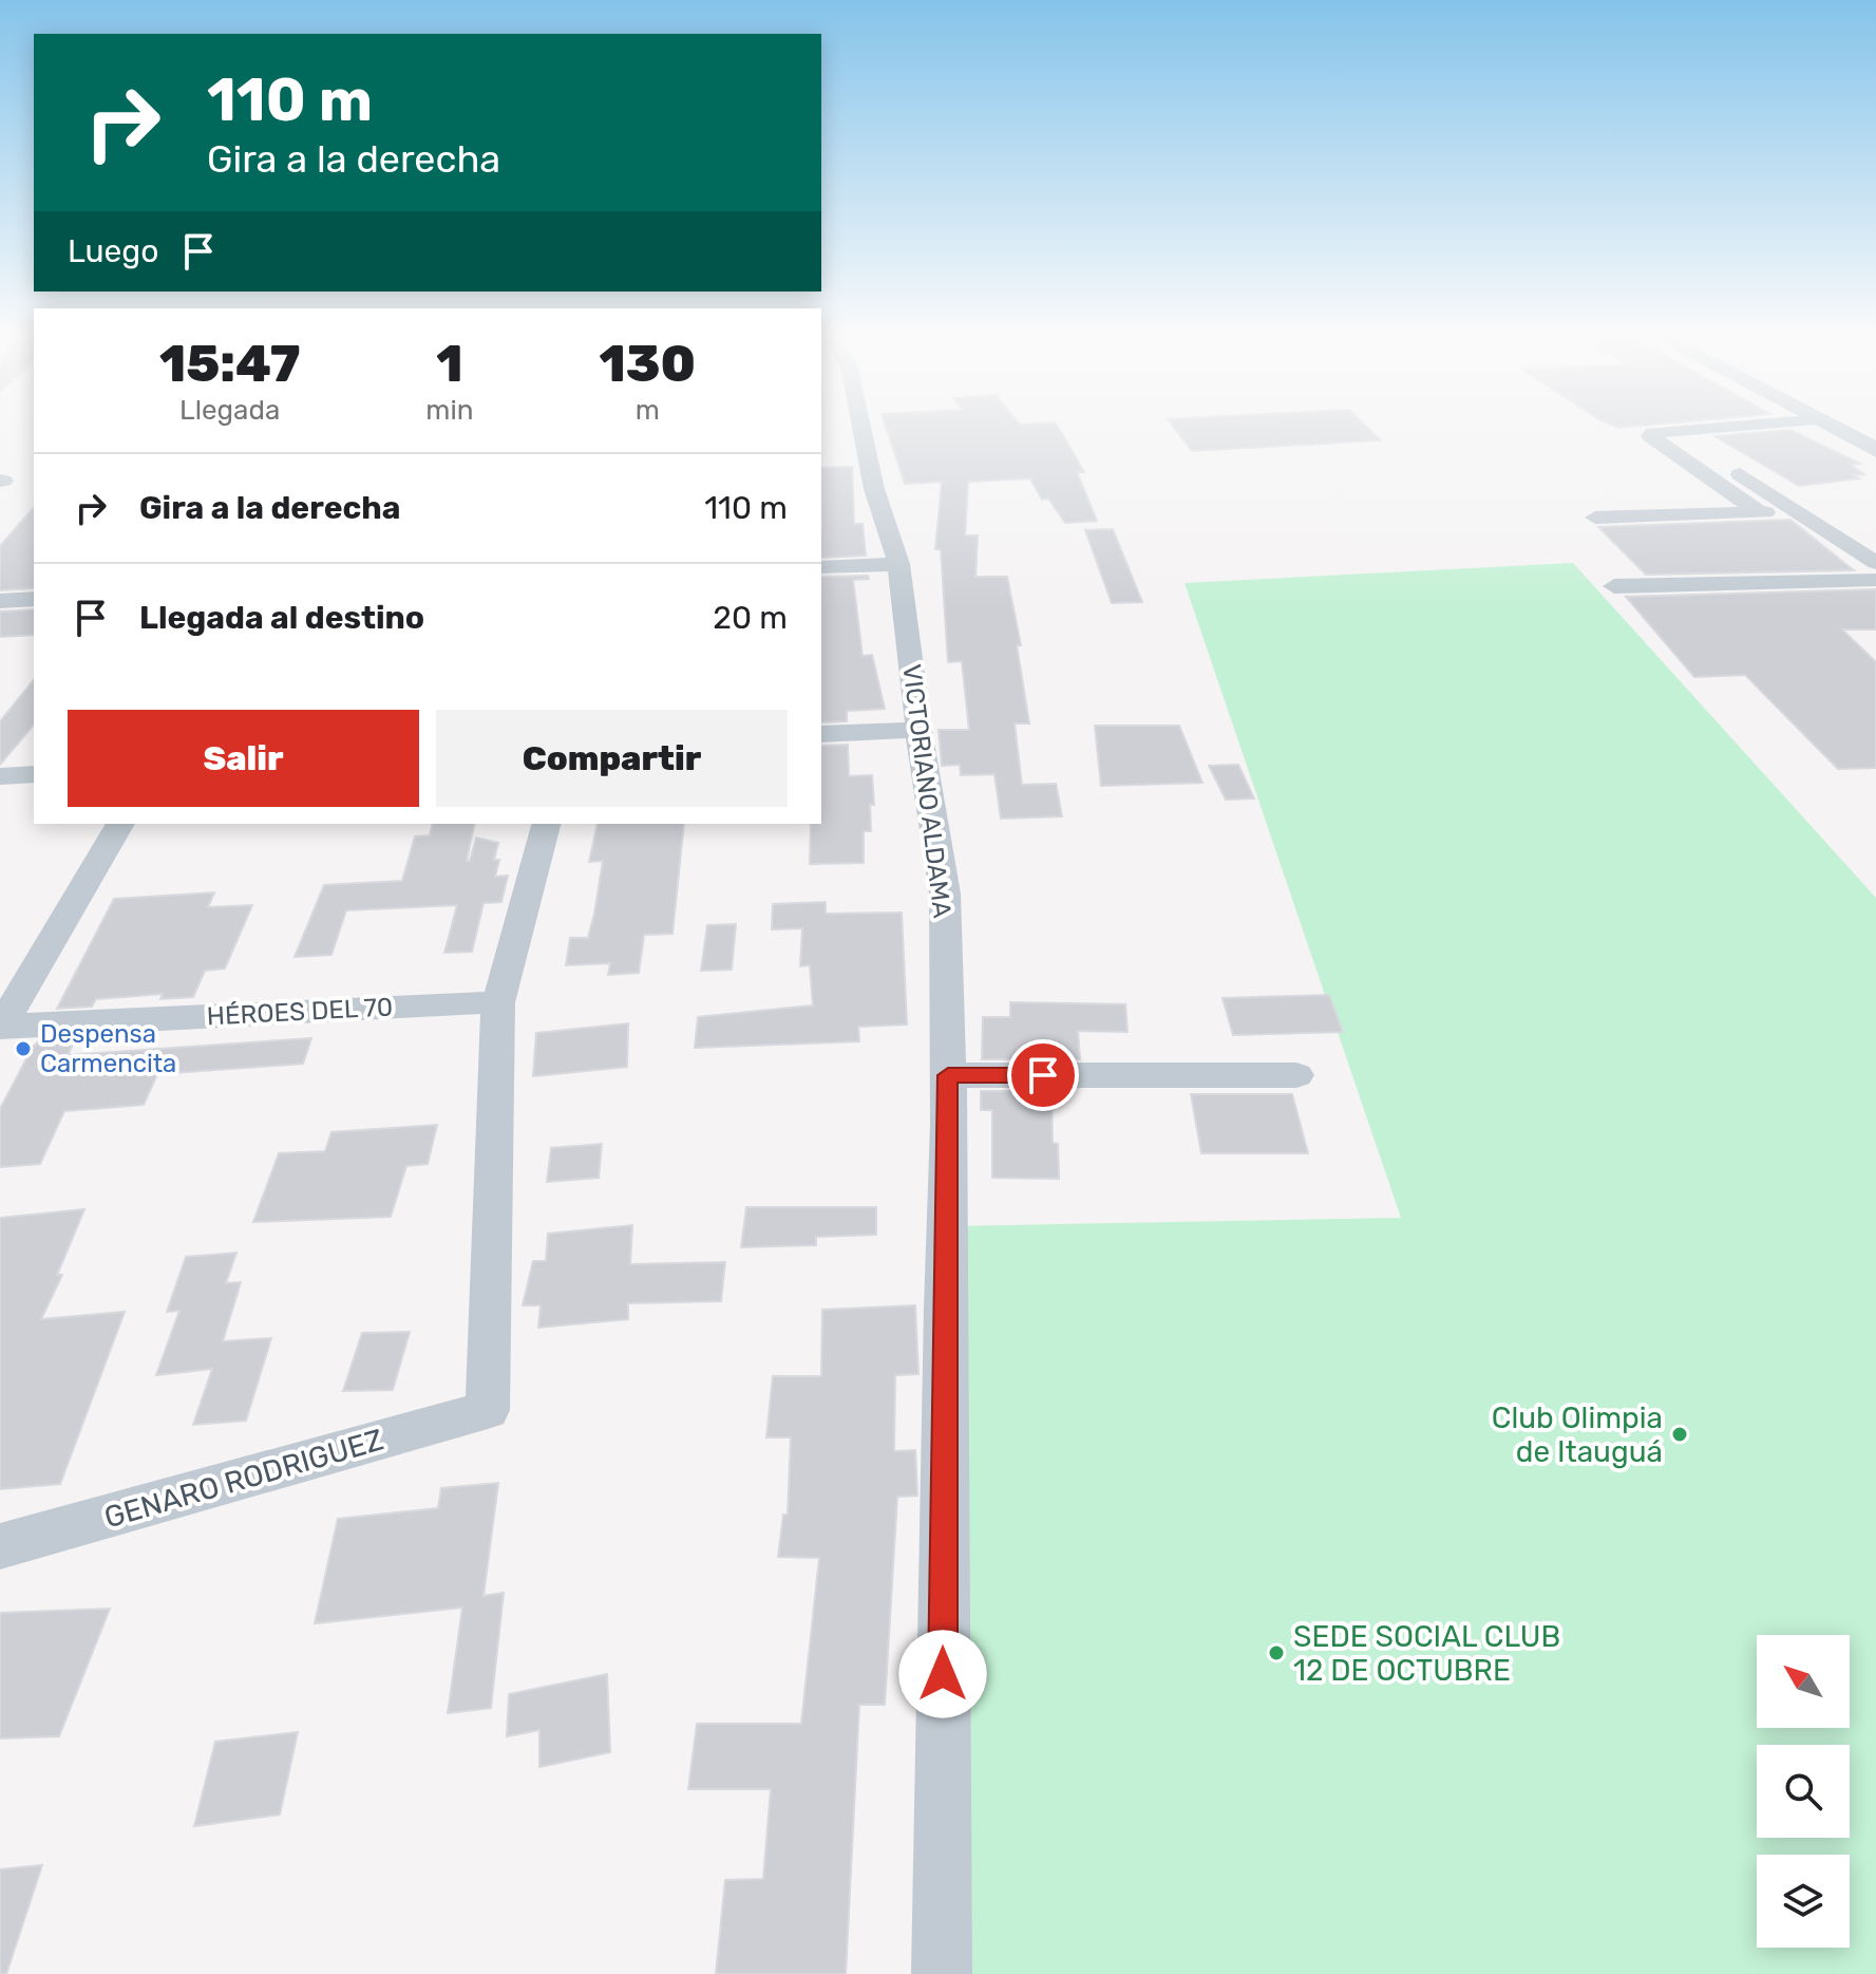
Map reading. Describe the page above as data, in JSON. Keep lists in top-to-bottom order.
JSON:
{
  "streets": {
    "street": ["VICTORIANO ALDAMA", "HÉROES DEL 70", "GENARO RODRIGUEZ"]
  },
  "crossings": [
    ["HÉROES DEL 70", "GENARO RODRIGUEZ"]
  ],
  "places": ["Despensa Carmencita", "Club Olimpia de Itauguá", "SEDE SOCIAL CLUB 12 DE OCTUBRE"],
  "north": "top left",
  "page": {
    "turn": ["110 m", "Gira a la derecha"],
    "then": "Luego",
    "eta": [
      "15:47",
      "Llegada",
      "1",
      "min",
      "130",
      "m"
    ],
    "list": [
      {
        "name": "Gira a la derecha",
        "value": "110 m"
      },
      {
        "name": "Llegada al destino",
        "value": "20 m"
      }
    ],
    "buttons": ["Salir", "Compartir"]
  }
}
